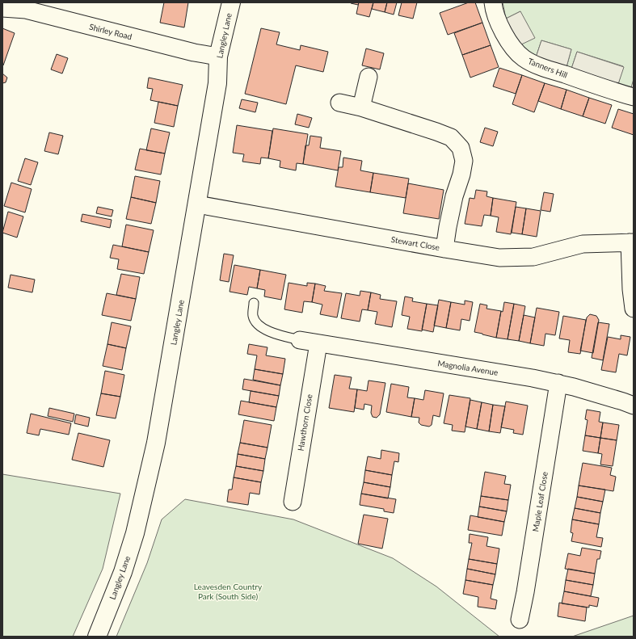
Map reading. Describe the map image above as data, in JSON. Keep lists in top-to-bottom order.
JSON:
{
  "streets": {
    "street": [
      "Shirley Road",
      "Langley Lane",
      "Tanners Hill",
      "Stewart Close",
      "Magnolia Avenue",
      "Hawthorn Close",
      "Maple Leaf Close"
    ]
  },
  "crossings": [
    ["Shirley Road", "Langley Lane"],
    ["Langley Lane", "Stewart Close"],
    ["Magnolia Avenue", "Hawthorn Close"],
    ["Magnolia Avenue", "Maple Leaf Close"]
  ],
  "parks": ["Leavesden Country Park (South Side)"]
}
